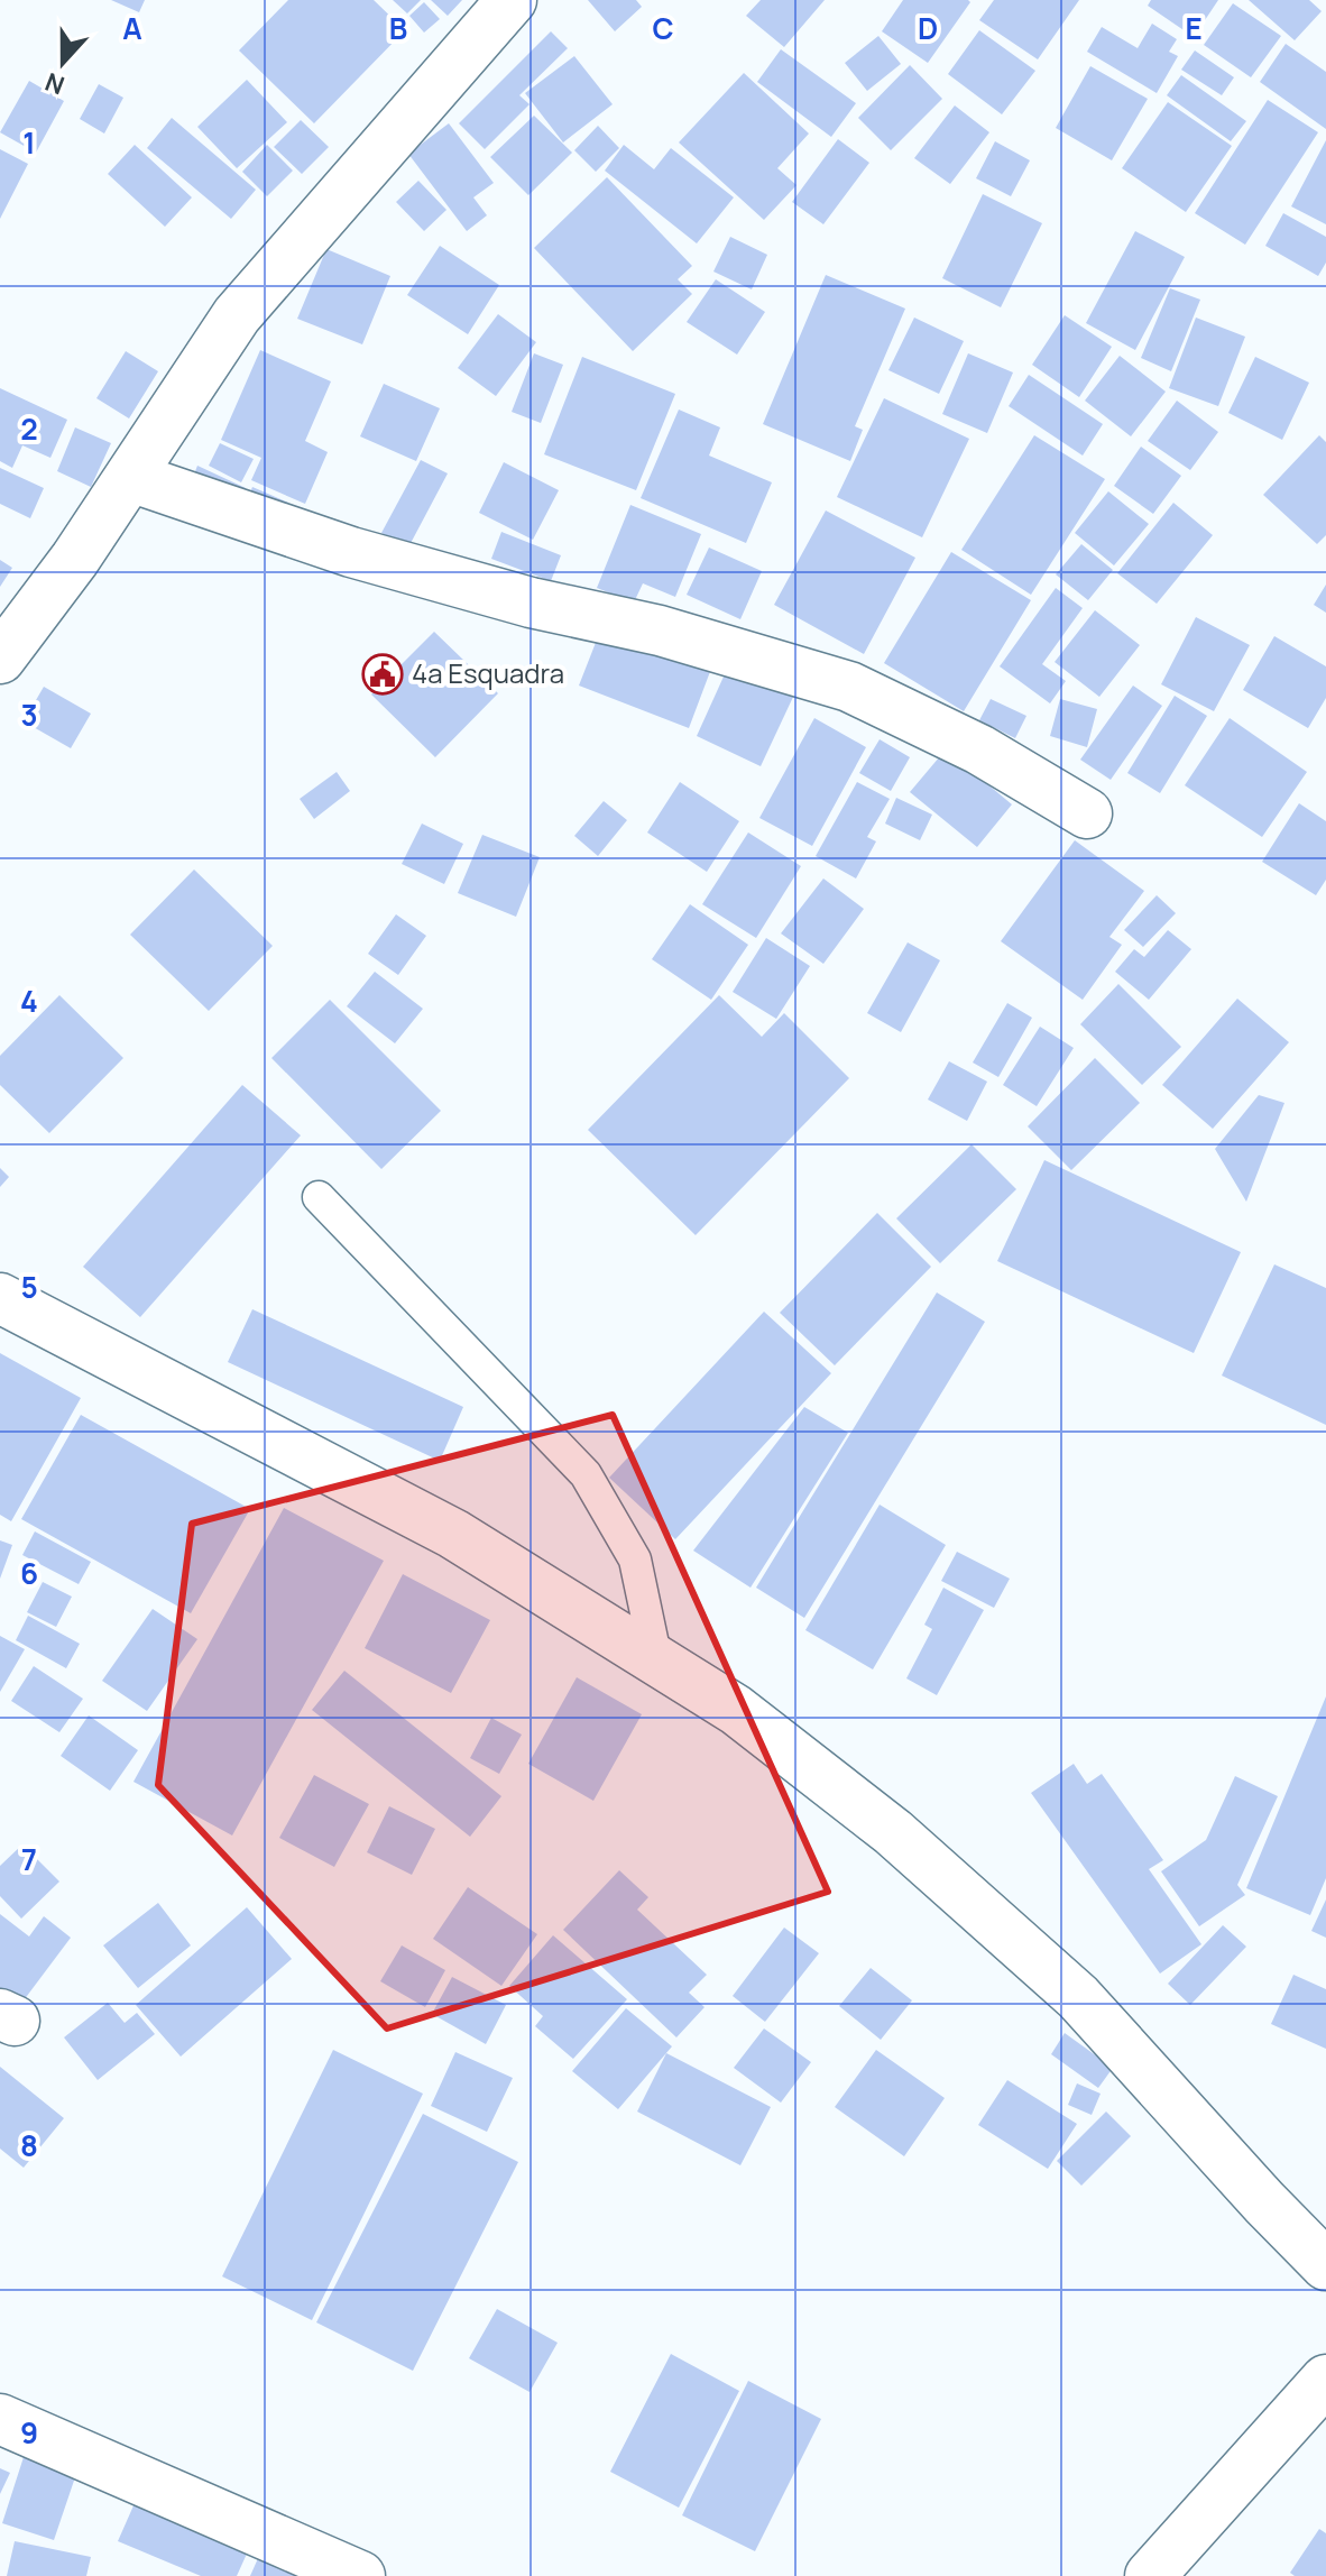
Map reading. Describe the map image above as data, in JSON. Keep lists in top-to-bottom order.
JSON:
{
  "places": {
    "public building": ["4a Esquadra"]
  },
  "north": "bottom",
  "grid": {
    "columns": [
      "A",
      "B",
      "C",
      "D",
      "E"
    ],
    "rows": [
      "1",
      "2",
      "3",
      "4",
      "5",
      "6",
      "7",
      "8",
      "9"
    ]
  }
}
